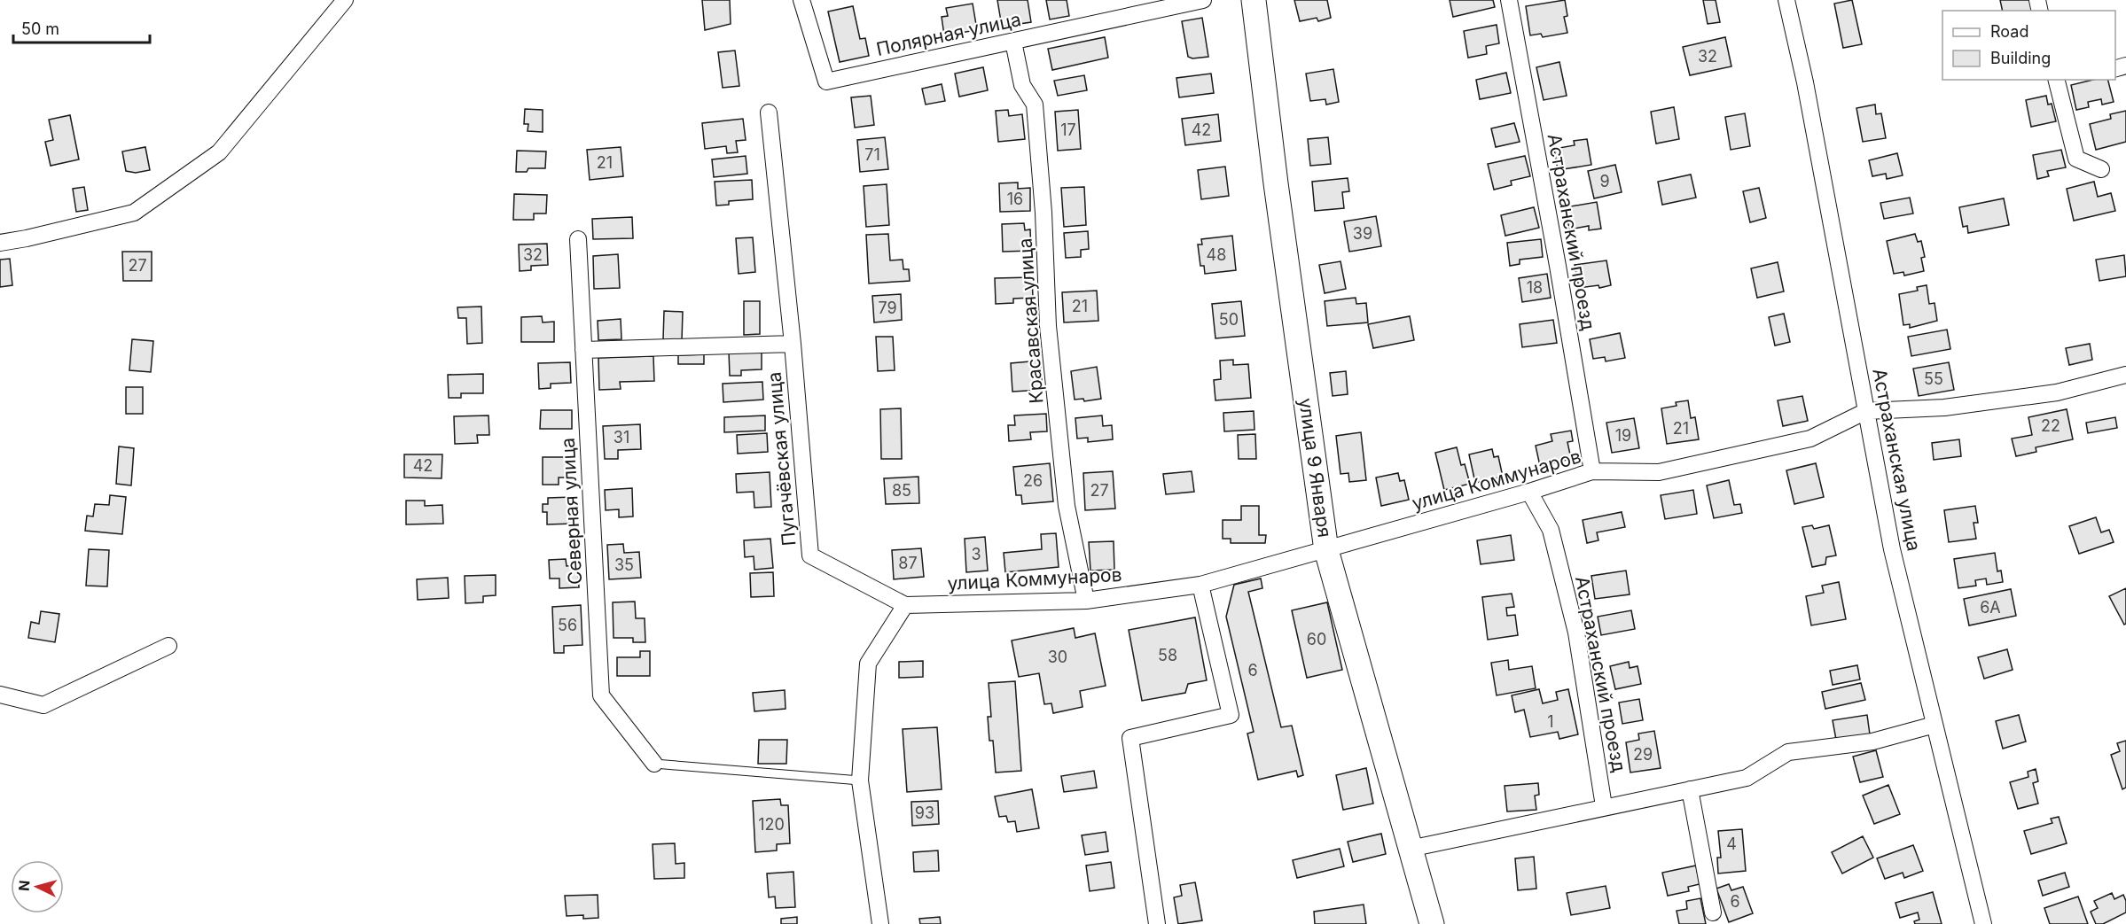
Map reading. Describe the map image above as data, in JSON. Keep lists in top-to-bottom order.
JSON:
{
  "streets": {
    "street": [
      "Полярная улица",
      "Астраханский проезд",
      "Красавская улица",
      "Пугачёвская улица",
      "Астраханская улица",
      "улица 9 Января",
      "улица Коммунаров",
      "Северная улица"
    ]
  },
  "crossings": [
    ["Полярная улица", "Красавская улица"],
    ["Астраханский проезд", "улица Коммунаров"],
    ["Красавская улица", "улица Коммунаров"],
    ["Пугачёвская улица", "улица Коммунаров"],
    ["Астраханская улица", "улица Коммунаров"],
    ["улица 9 Января", "улица Коммунаров"]
  ],
  "house_numbers": [
    "32",
    "17",
    "42",
    "71",
    "21",
    "9",
    "16",
    "39",
    "32",
    "48",
    "27",
    "18",
    "21",
    "79",
    "50",
    "55",
    "22",
    "21",
    "19",
    "31",
    "42",
    "26",
    "85",
    "27",
    "3",
    "87",
    "35",
    "6А",
    "56",
    "60",
    "58",
    "30",
    "6",
    "1",
    "29",
    "93",
    "120",
    "4",
    "6"
  ],
  "legend": ["Road", "Building"],
  "scale_bar": "50 m",
  "north": "left"
}
